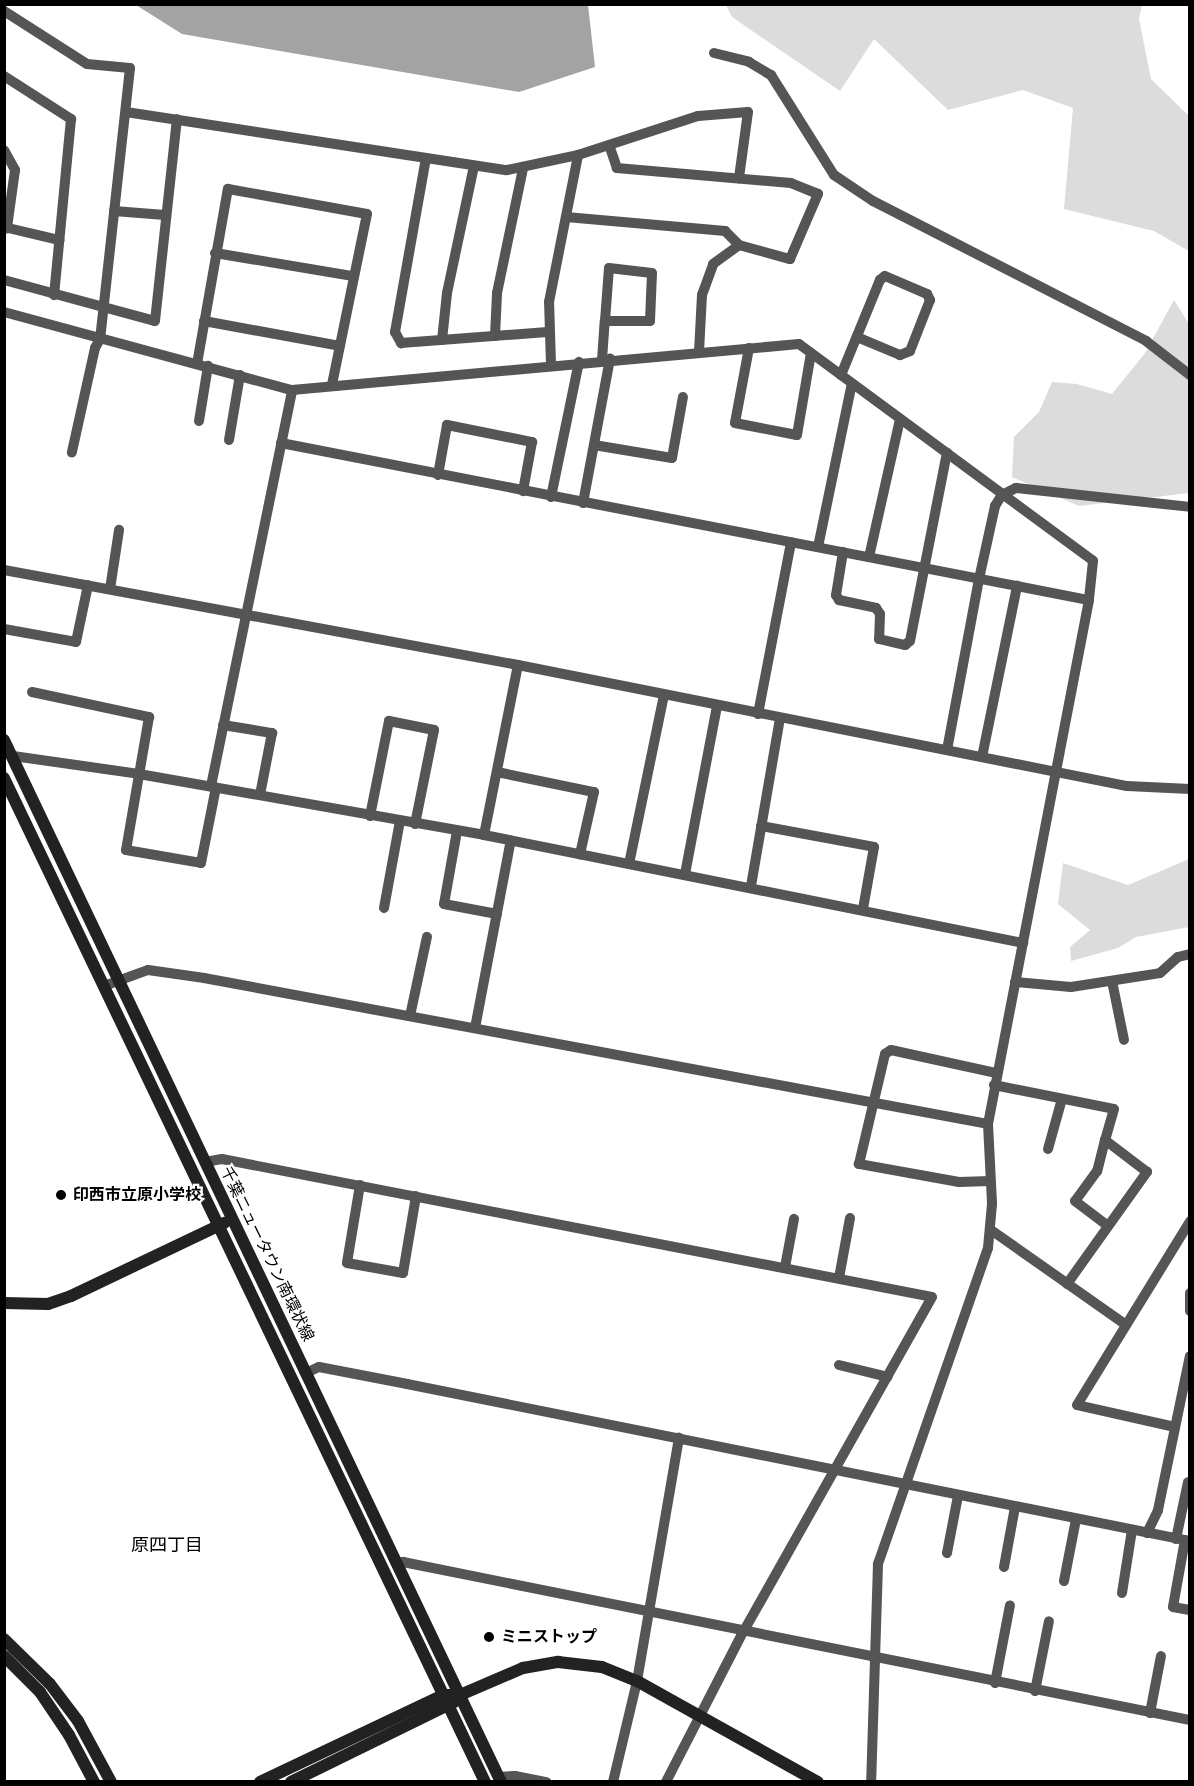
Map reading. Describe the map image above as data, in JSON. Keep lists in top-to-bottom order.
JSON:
{
  "streets": {
    "main road": ["千葉ニュータウン南環状線"]
  },
  "districts": ["原四丁目"],
  "places": ["印西市立原小学校", "ミニストップ"]
}
